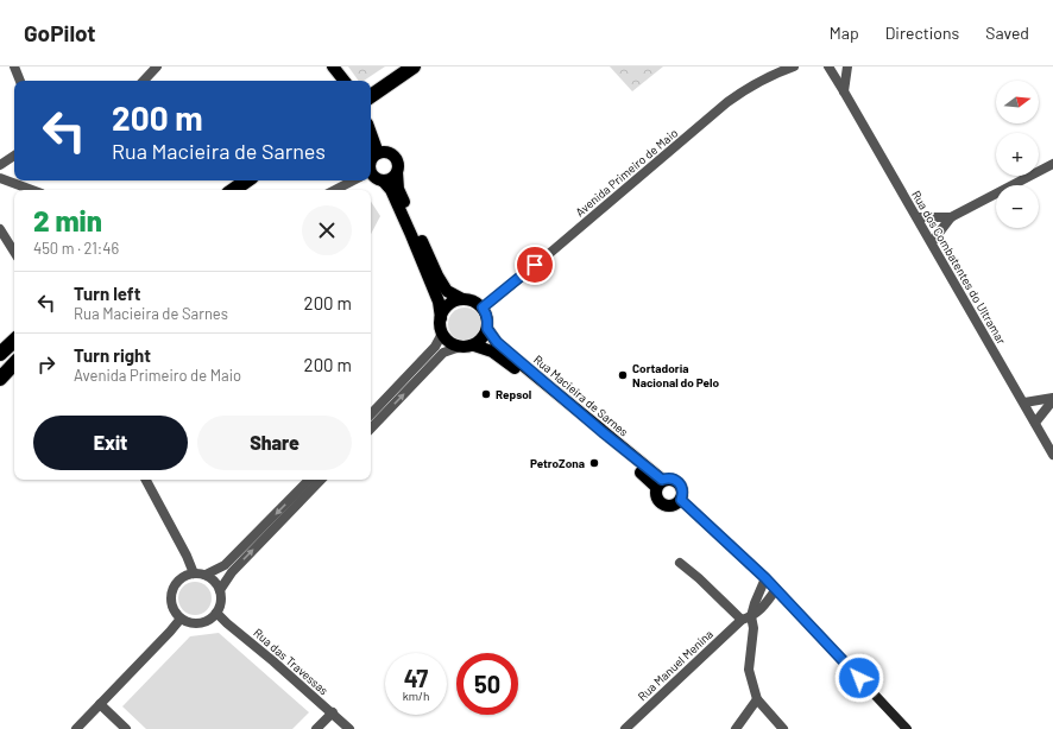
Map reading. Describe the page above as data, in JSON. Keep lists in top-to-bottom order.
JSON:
{
  "streets": {
    "main road": ["Rua Macieira de Sarnes"],
    "street": [
      "Avenida Primeiro de Maio",
      "Rua dos Combatentes do Ultramar",
      "Rua das Travessas",
      "Rua Manuel Menina"
    ]
  },
  "crossings": [
    ["Avenida Primeiro de Maio", "Rua Macieira de Sarnes"]
  ],
  "places": ["Cortadoria Nacional do Pelo", "Repsol", "PetroZona"],
  "north": "right",
  "page": {
    "header": "GoPilot",
    "nav": ["Map", "Directions", "Saved"],
    "map_buttons": ["+", "−"],
    "turn": ["200 m", "Rua Macieira de Sarnes"],
    "heading": ["2 min", "450 m · 21:46"],
    "list": [
      {
        "name": "Turn left",
        "note": "Rua Macieira de Sarnes",
        "value": "200 m"
      },
      {
        "name": "Turn right",
        "note": "Avenida Primeiro de Maio",
        "value": "200 m"
      }
    ],
    "buttons": ["Exit", "Share"],
    "speed": "47 km/h",
    "limit": "50"
  }
}
